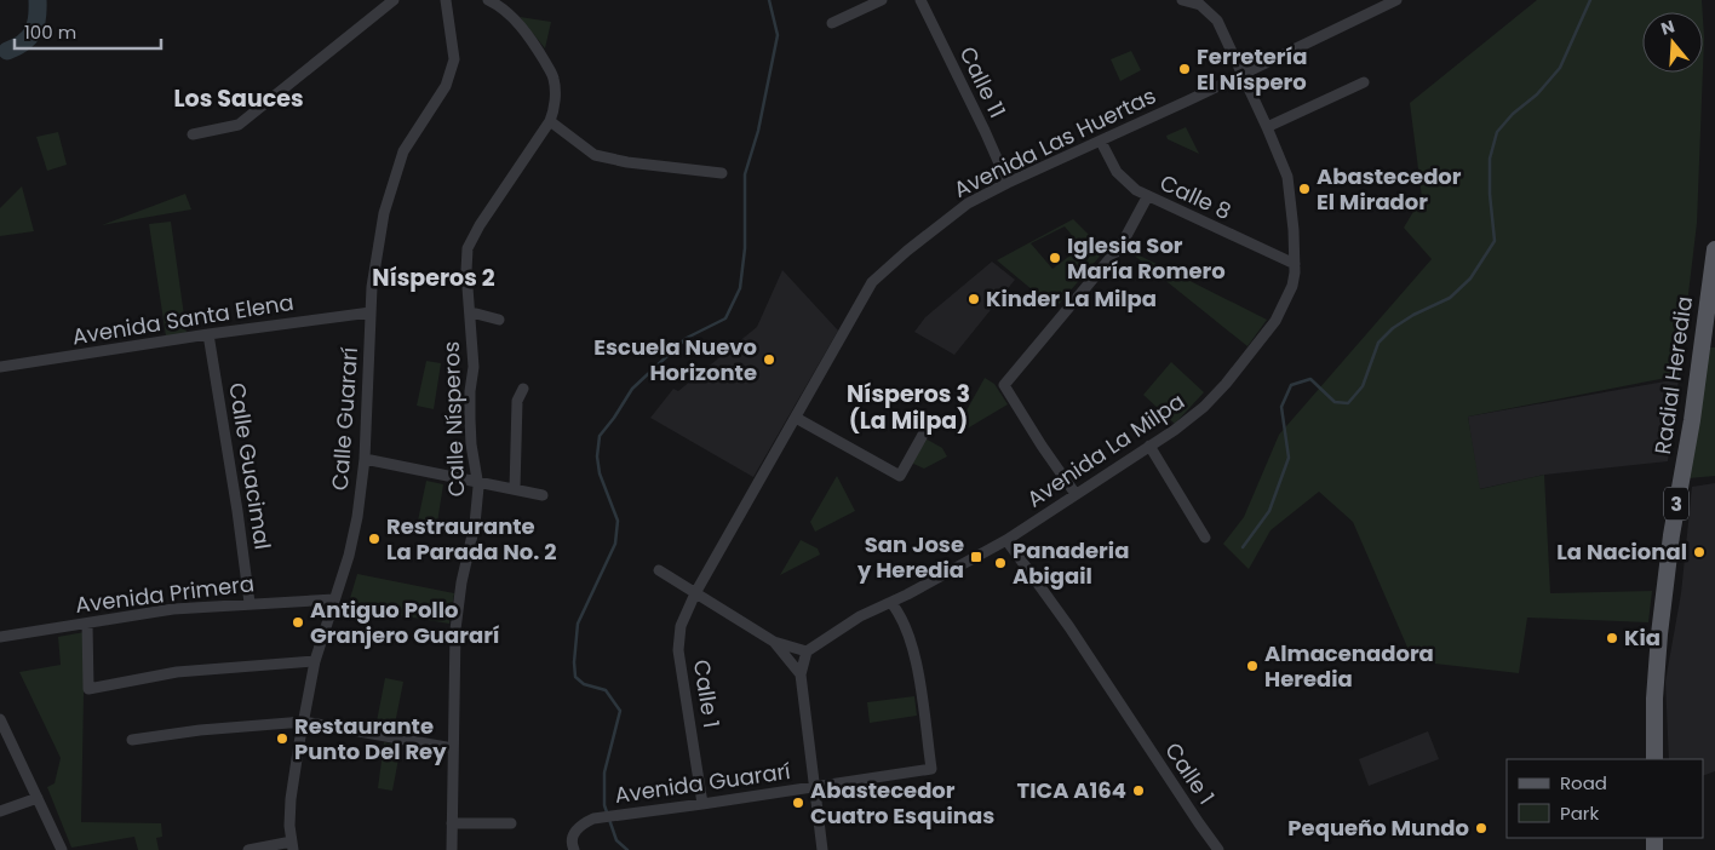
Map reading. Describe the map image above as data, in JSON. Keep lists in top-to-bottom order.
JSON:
{
  "streets": {
    "main road": ["Radial Heredia", "3"],
    "street": [
      "Calle 11",
      "Avenida Las Huertas",
      "Calle 8",
      "Avenida Santa Elena",
      "Calle Guararí",
      "Calle Nísperos",
      "Avenida La Milpa",
      "Calle Guacimal",
      "Avenida Primera",
      "Calle 1",
      "Avenida Guararí"
    ]
  },
  "crossings": [
    ["Calle 11", "Avenida Las Huertas"],
    ["Avenida Las Huertas", "Calle 8"],
    ["Avenida Las Huertas", "Avenida La Milpa"],
    ["Avenida Las Huertas", "Calle 1"],
    ["Calle 8", "Avenida La Milpa"],
    ["Avenida Santa Elena", "Calle Guararí"],
    ["Avenida Santa Elena", "Calle Guacimal"],
    ["Calle Guararí", "Avenida Primera"],
    ["Avenida La Milpa", "Calle 1"],
    ["Avenida La Milpa", "Avenida Guararí"],
    ["Calle Guacimal", "Avenida Primera"],
    ["Calle 1", "Avenida Guararí"]
  ],
  "districts": ["Los Sauces", "Nísperos 2", "Nísperos 3 (La Milpa)"],
  "places": {
    "other": [
      "Ferretería El Níspero",
      "Abastecedor El Mirador",
      "Iglesia Sor María Romero",
      "Kinder La Milpa",
      "Escuela Nuevo Horizonte",
      "Restraurante La Parada No. 2",
      "La Nacional",
      "Panaderia Abigail",
      "Antiguo Pollo Granjero Guararí",
      "Kia",
      "Almacenadora Heredia",
      "Restaurante Punto Del Rey",
      "TICA A164",
      "Abastecedor Cuatro Esquinas",
      "Pequeño Mundo"
    ],
    "transit": ["San Jose y Heredia"]
  },
  "legend": ["Road", "Park"],
  "scale_bar": "100 m",
  "north": "top"
}
